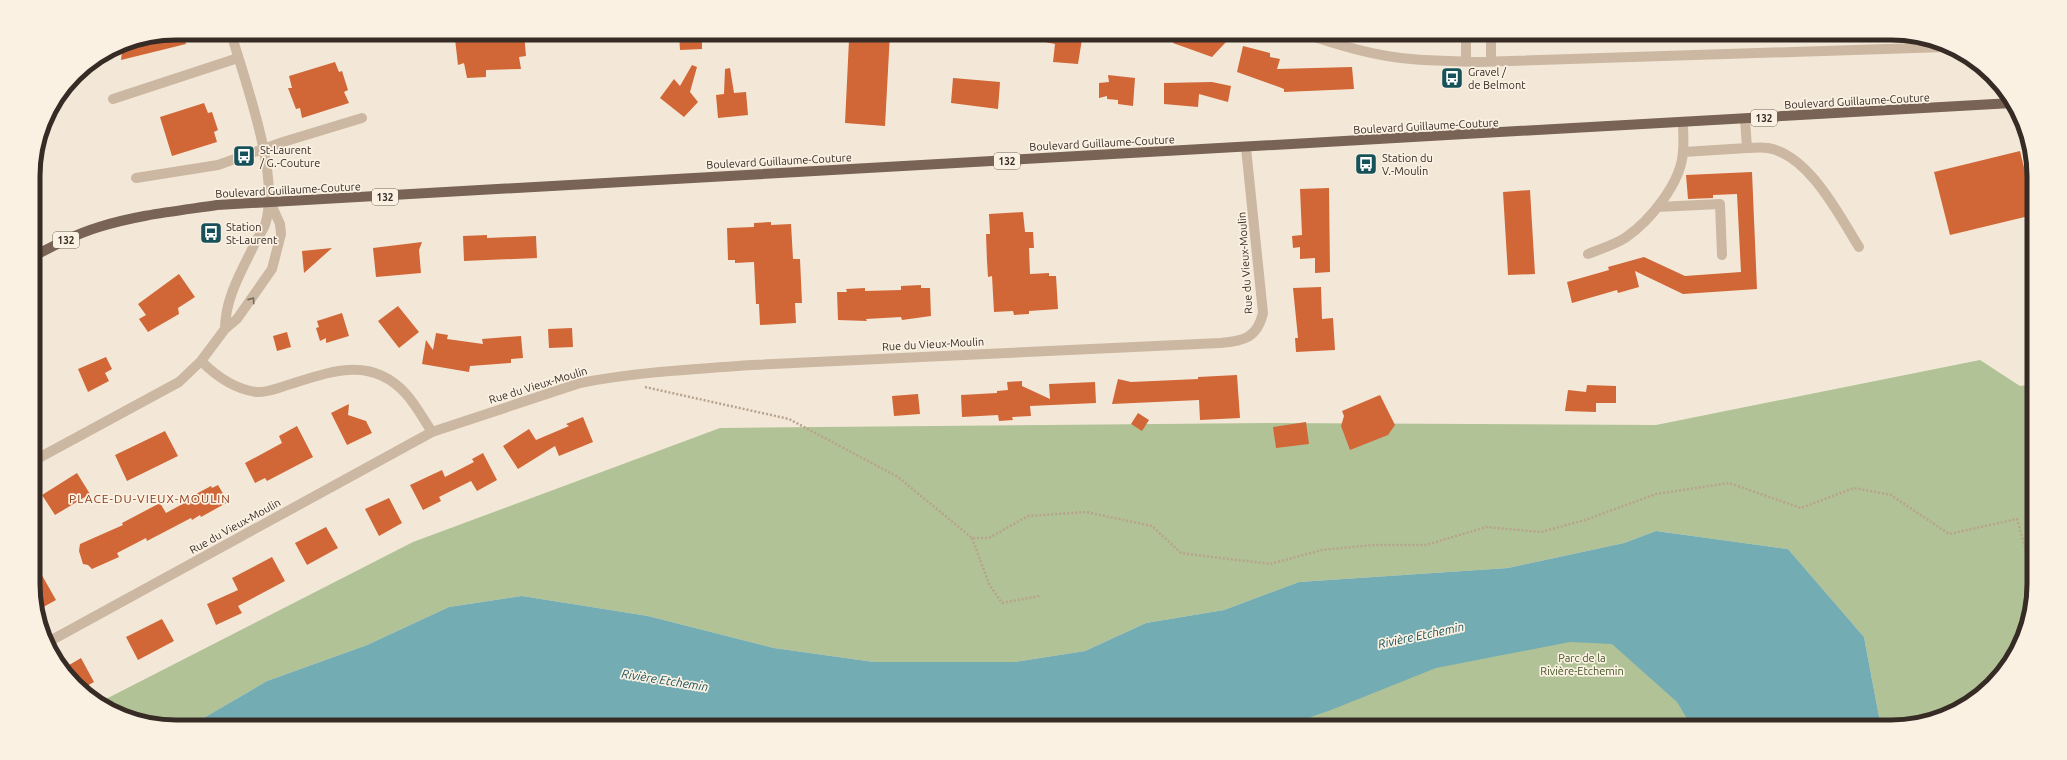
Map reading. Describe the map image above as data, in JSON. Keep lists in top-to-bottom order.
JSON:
{
  "streets": {
    "main road": ["Boulevard Guillaume-Couture", "132"],
    "street": ["Rue du Vieux-Moulin"]
  },
  "crossings": [
    ["Boulevard Guillaume-Couture", "Rue du Vieux-Moulin"]
  ],
  "districts": ["PLACE-DU-VIEUX-MOULIN"],
  "water": ["Rivière Etchemin"],
  "parks": ["Parc de la Rivière-Etchemin"],
  "places": {
    "bus stop": [
      "Gravel / de Belmont",
      "St-Laurent / G.-Couture",
      "Station du V.-Moulin",
      "Station St-Laurent"
    ]
  }
}
